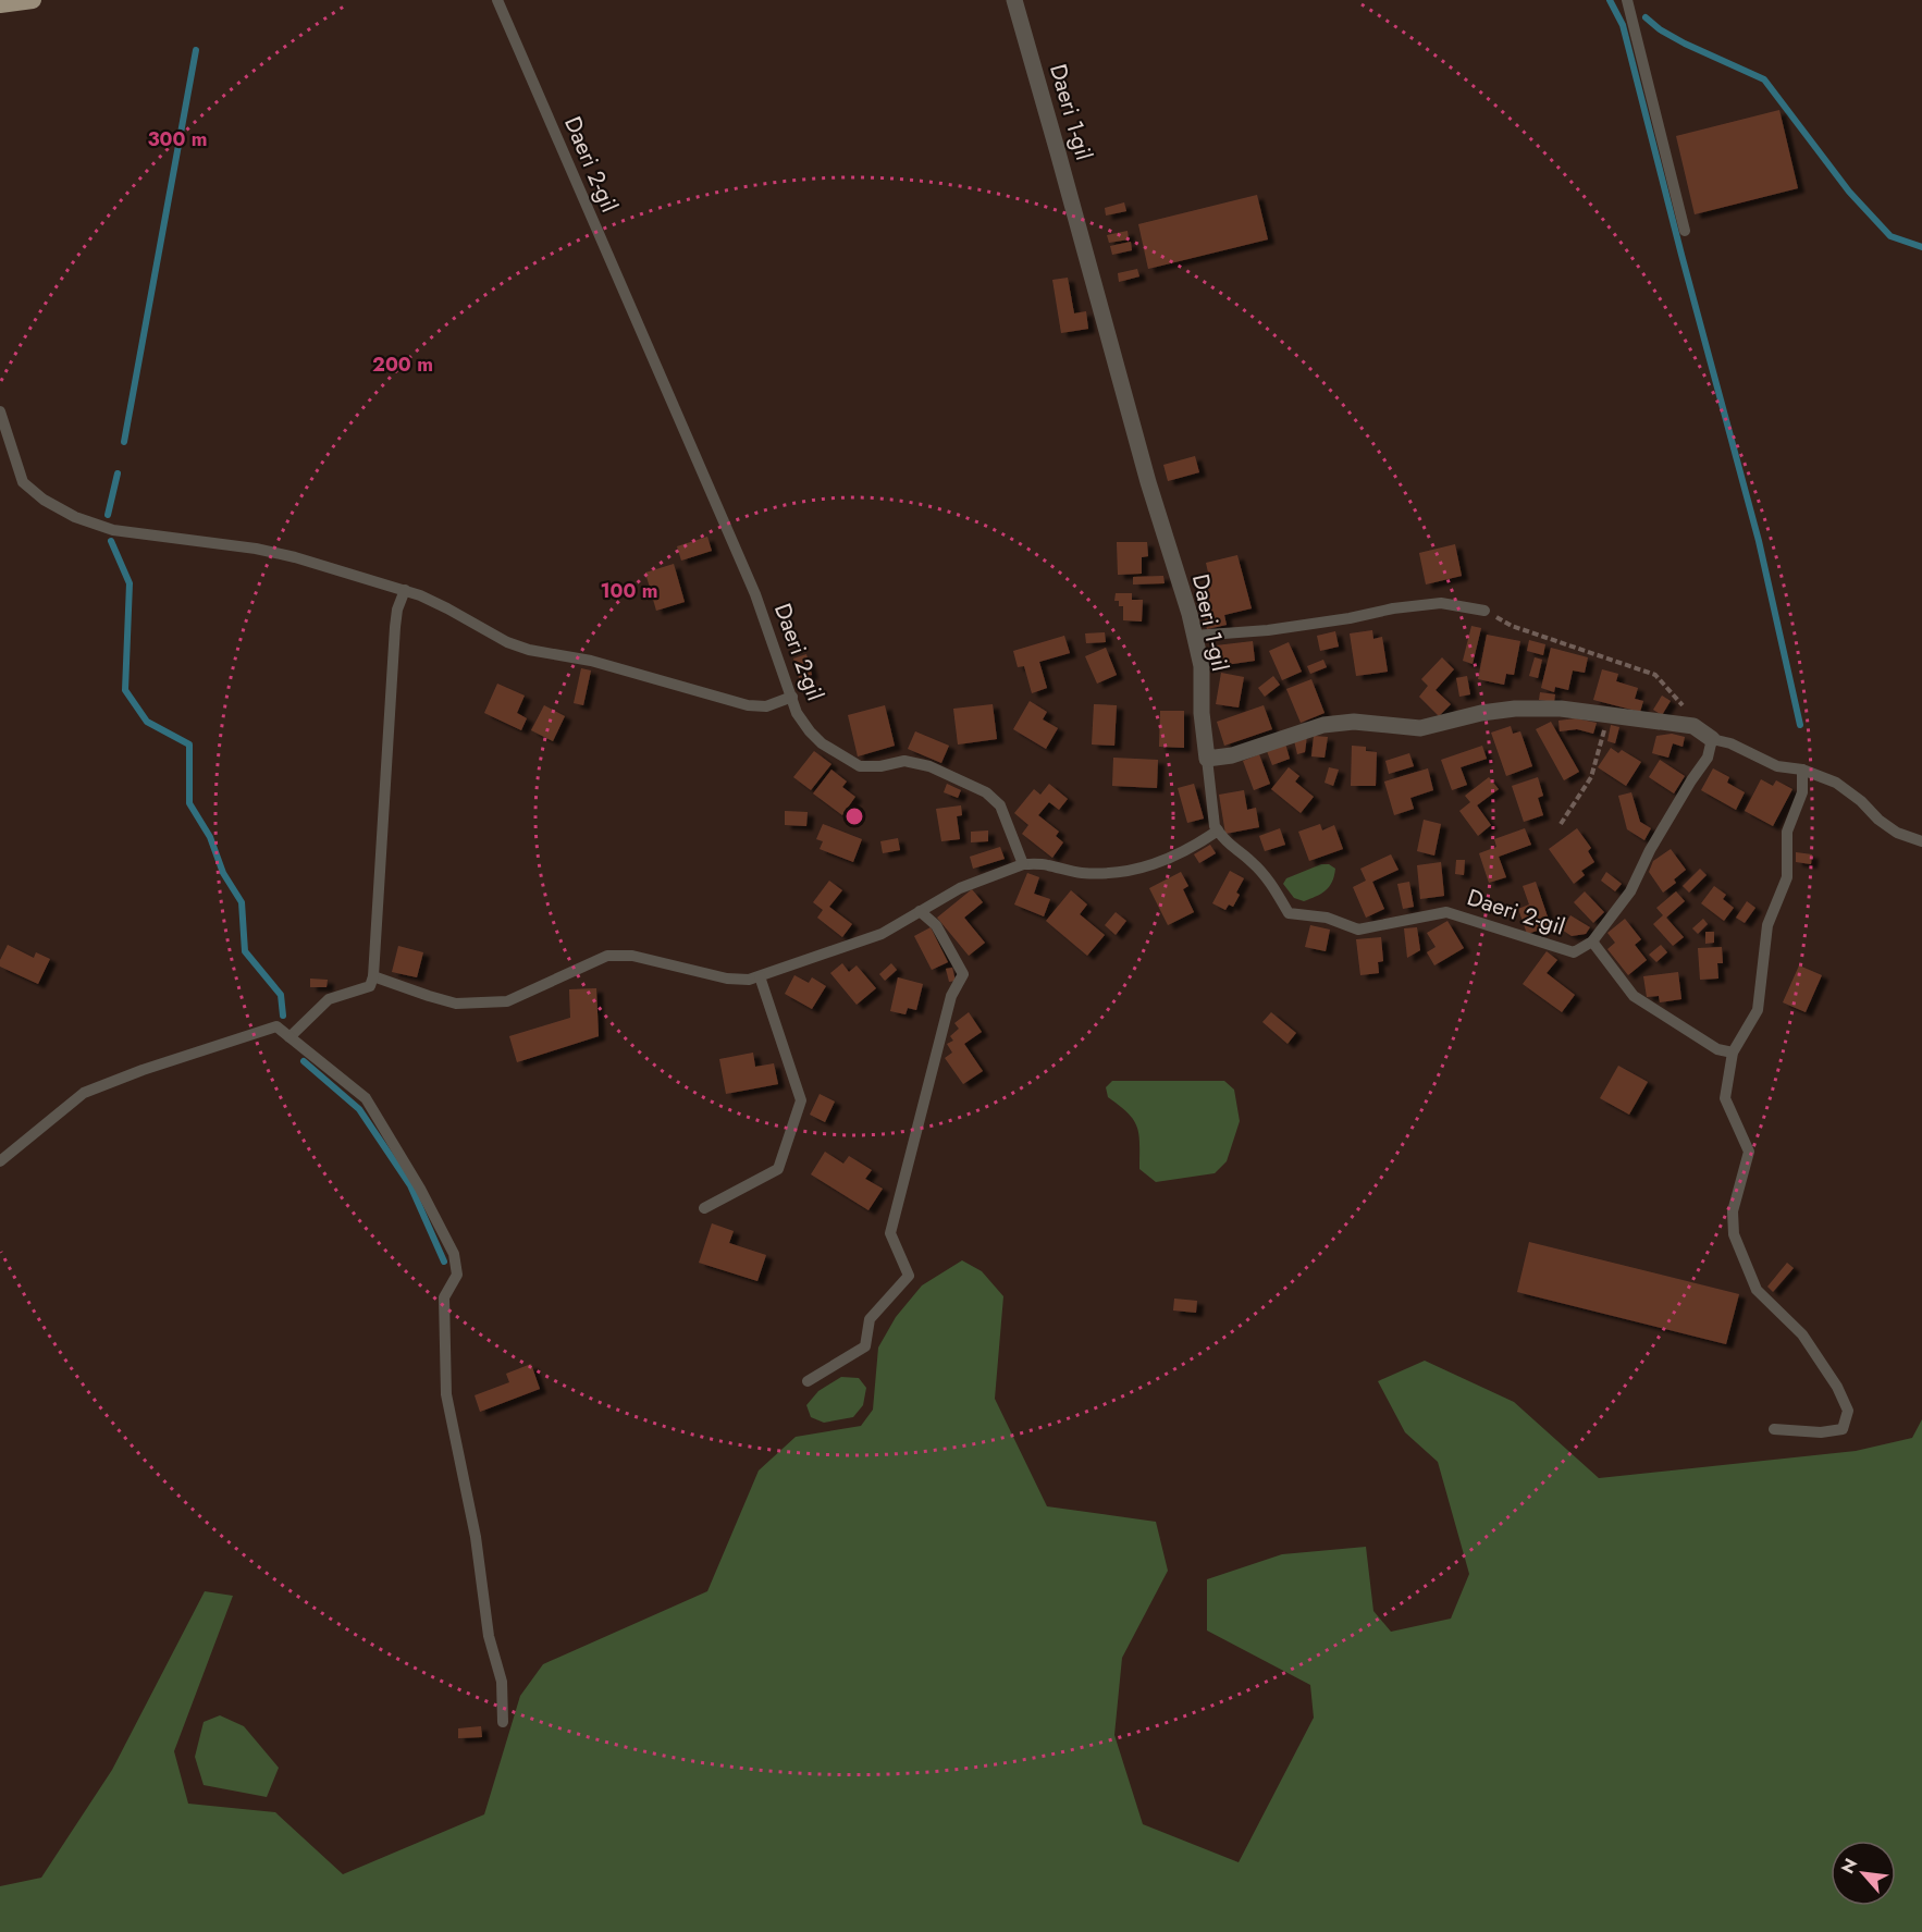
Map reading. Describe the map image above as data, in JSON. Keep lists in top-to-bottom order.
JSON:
{
  "streets": {
    "street": ["Daeri 1-gil"],
    "lane": ["Daeri 2-gil"]
  },
  "north": "top left",
  "rings": ["300 m", "200 m", "100 m"]
}
